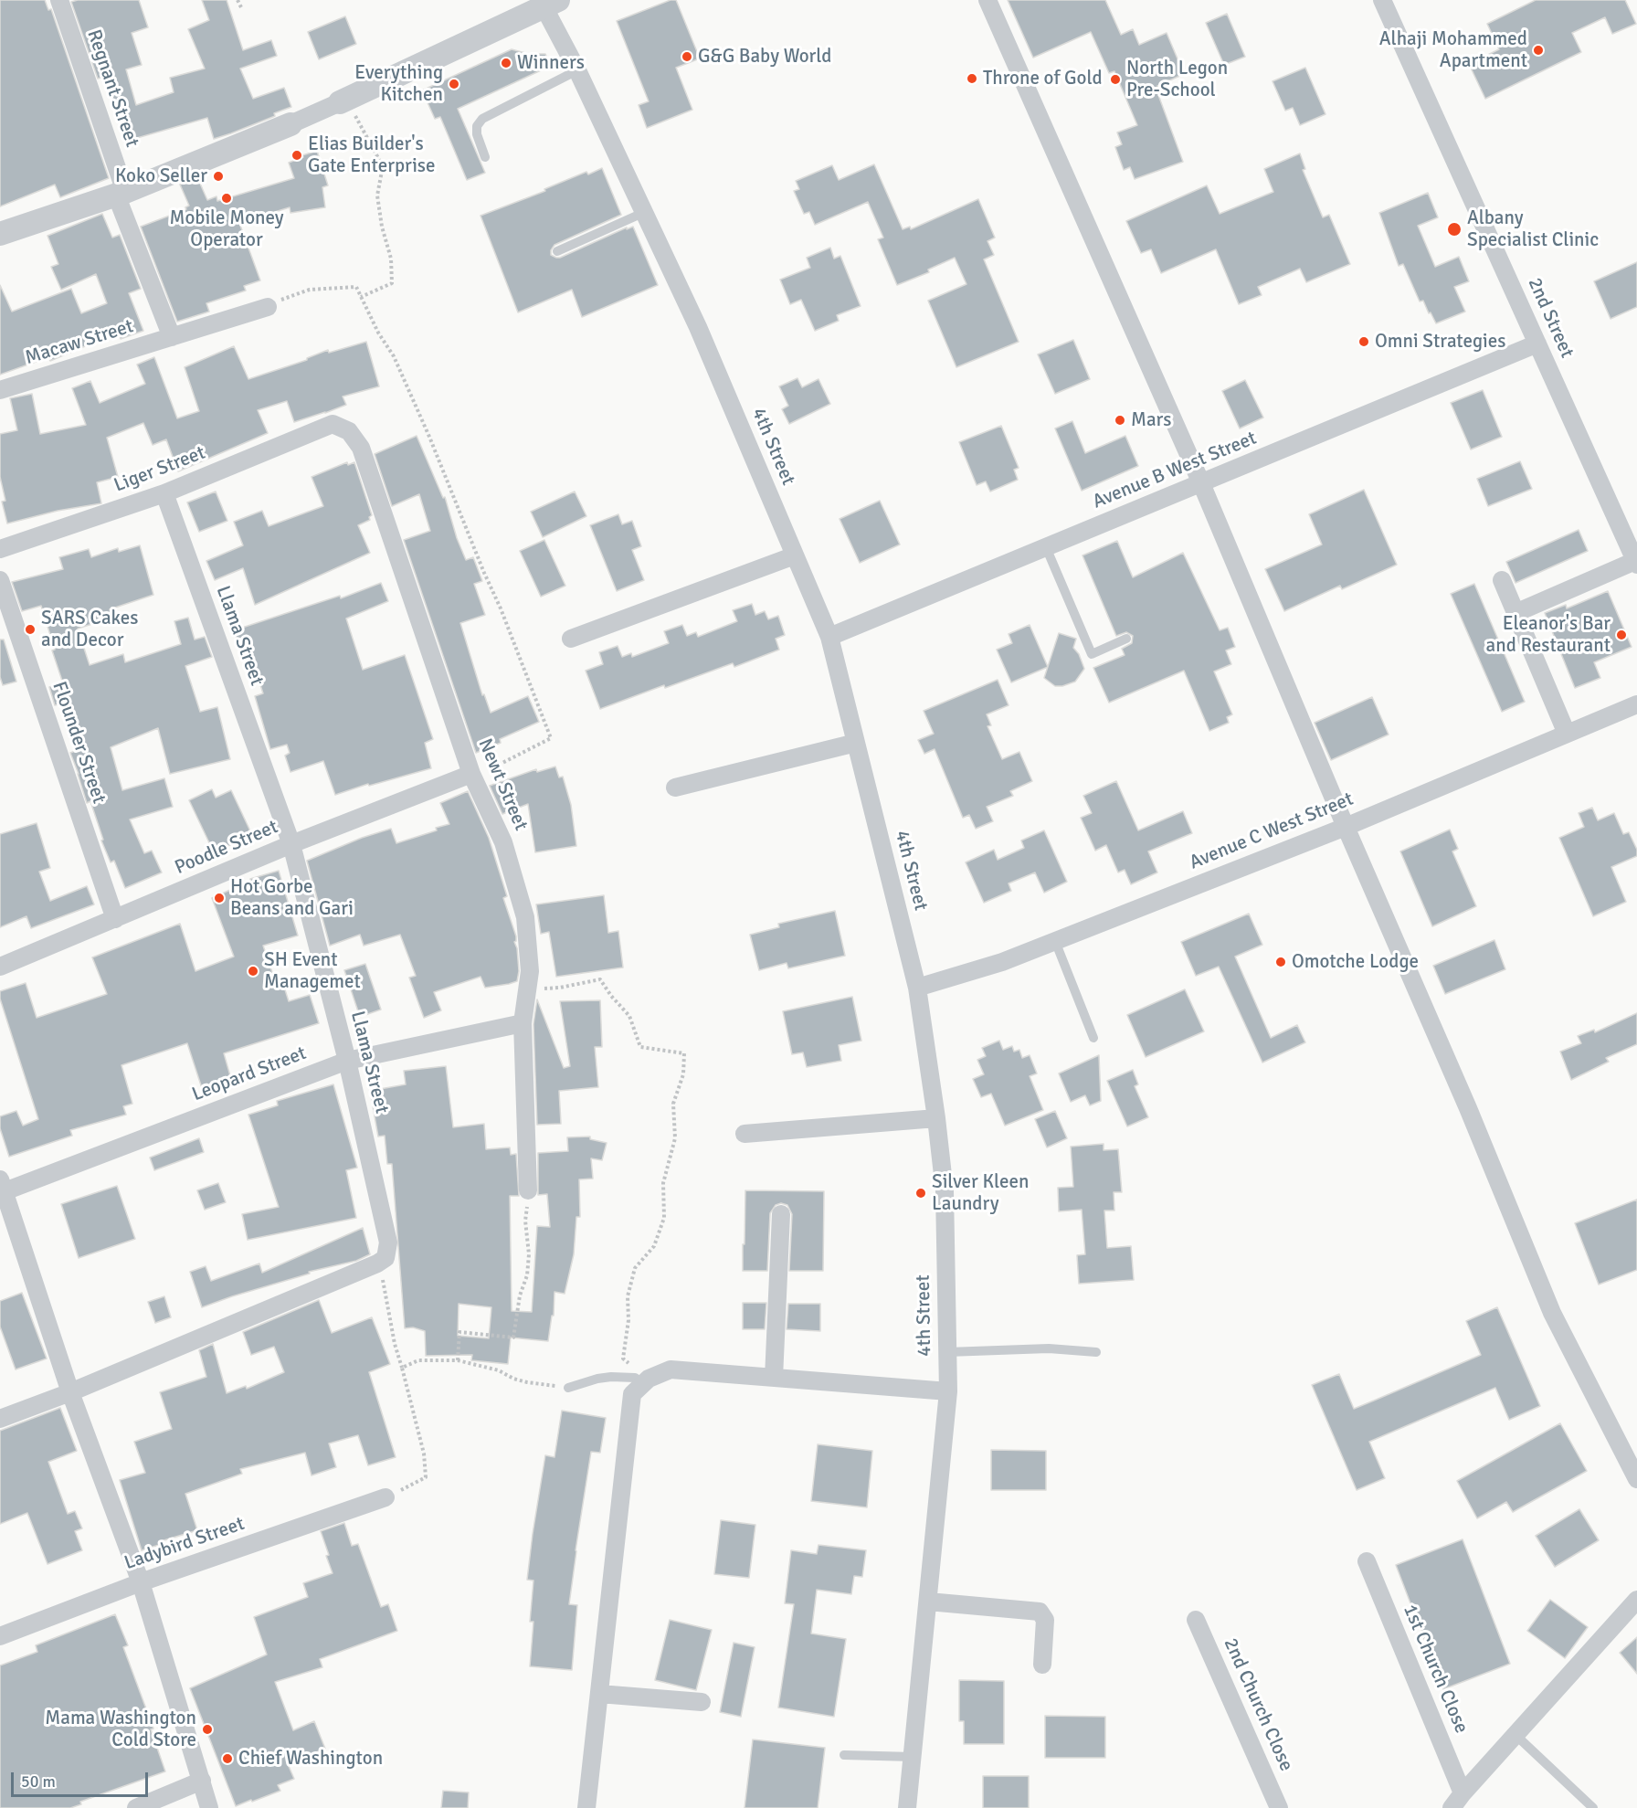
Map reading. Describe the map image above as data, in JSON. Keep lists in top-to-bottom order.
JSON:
{
  "streets": {
    "street": [
      "Regnant Street",
      "2nd Street",
      "Macaw Street",
      "4th Street",
      "Liger Street",
      "Avenue B West Street",
      "Llama Street",
      "Flounder Street",
      "Newt Street",
      "Avenue C West Street",
      "Poodle Street",
      "Leopard Street",
      "Ladybird Street",
      "1st Church Close",
      "2nd Church Close"
    ]
  },
  "crossings": [
    ["2nd Street", "Avenue B West Street"],
    ["4th Street", "Avenue B West Street"],
    ["4th Street", "Avenue C West Street"],
    ["Liger Street", "Llama Street"],
    ["Liger Street", "Newt Street"],
    ["Llama Street", "Poodle Street"],
    ["Llama Street", "Leopard Street"],
    ["Flounder Street", "Poodle Street"],
    ["Newt Street", "Poodle Street"],
    ["Newt Street", "Leopard Street"]
  ],
  "places": [
    "Alhaji Mohammed Apartment",
    "G&G Baby World",
    "Winners",
    "Throne of Gold",
    "North Legon Pre-School",
    "Everything Kitchen",
    "Elias Builder's Gate Enterprise",
    "Koko Seller",
    "Mobile Money Operator",
    "Albany Specialist Clinic",
    "Omni Strategies",
    "Mars",
    "SARS Cakes and Decor",
    "Eleanor's Bar and Restaurant",
    "Hot Gorbe Beans and Gari",
    "Omotche Lodge",
    "SH Event Managemet",
    "Silver Kleen Laundry",
    "Mama Washington Cold Store",
    "Chief Washington"
  ],
  "scale_bar": "50 m"
}
